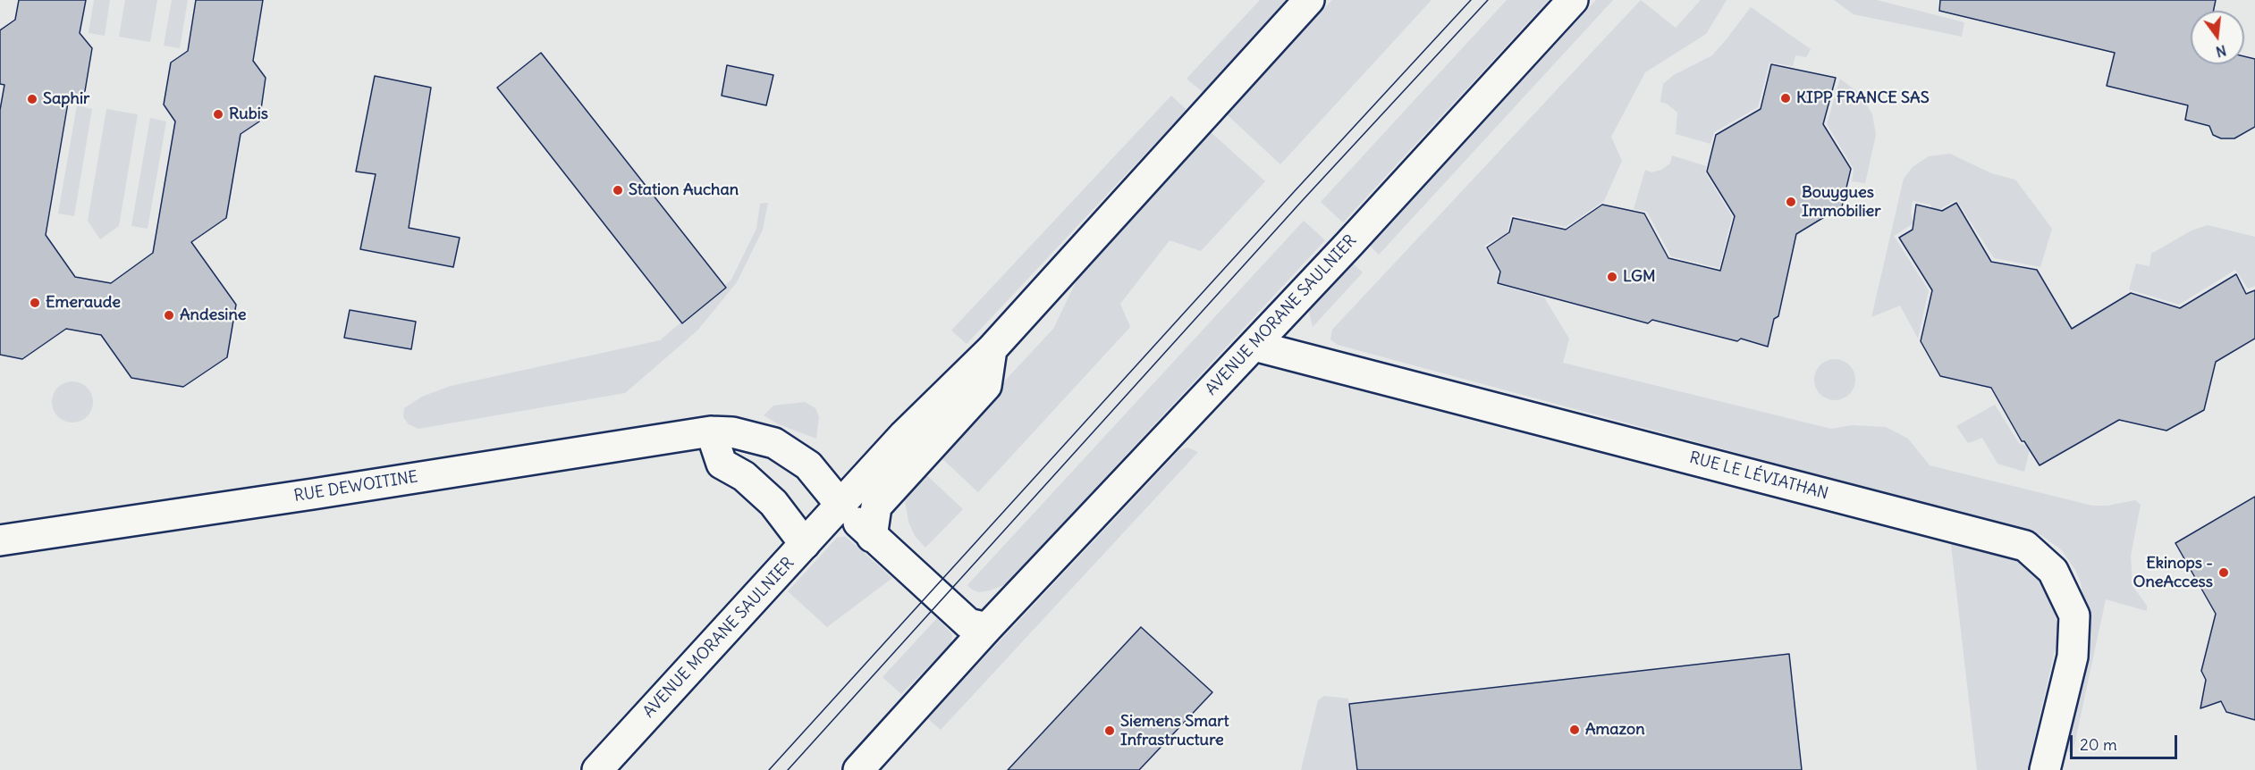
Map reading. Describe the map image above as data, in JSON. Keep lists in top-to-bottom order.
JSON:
{
  "streets": {
    "main road": ["AVENUE MORANE SAULNIER", "RUE LE LÉVIATHAN", "RUE DEWOITINE"]
  },
  "crossings": [
    ["AVENUE MORANE SAULNIER", "RUE LE LÉVIATHAN"],
    ["AVENUE MORANE SAULNIER", "RUE DEWOITINE"]
  ],
  "places": [
    "KIPP FRANCE SAS",
    "Saphir",
    "Rubis",
    "Station Auchan",
    "Bouygues Immobilier",
    "LGM",
    "Emeraude",
    "Andesine",
    "Ekinops - OneAccess",
    "Amazon",
    "Siemens Smart Infrastructure"
  ],
  "scale_bar": "20 m",
  "north": "bottom"
}
